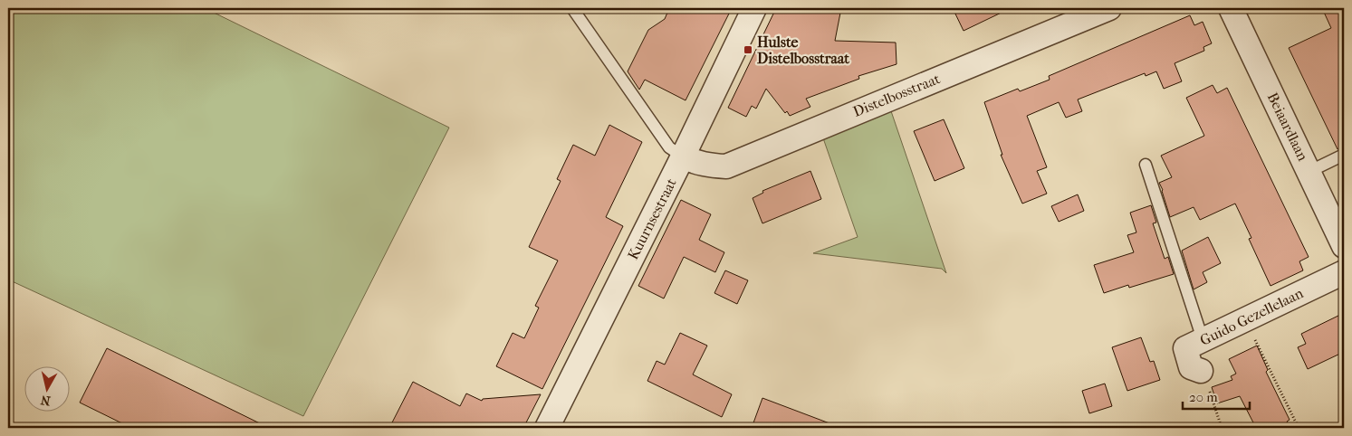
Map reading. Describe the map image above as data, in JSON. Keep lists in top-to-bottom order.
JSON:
{
  "streets": {
    "street": [
      "Distelbosstraat",
      "Beiaardlaan",
      "Kuurnsestraat",
      "Guido Gezellelaan"
    ]
  },
  "crossings": [
    ["Distelbosstraat", "Kuurnsestraat"]
  ],
  "places": {
    "transit": ["Hulste Distelbosstraat"]
  },
  "scale_bar": "20 m",
  "north": "bottom"
}
